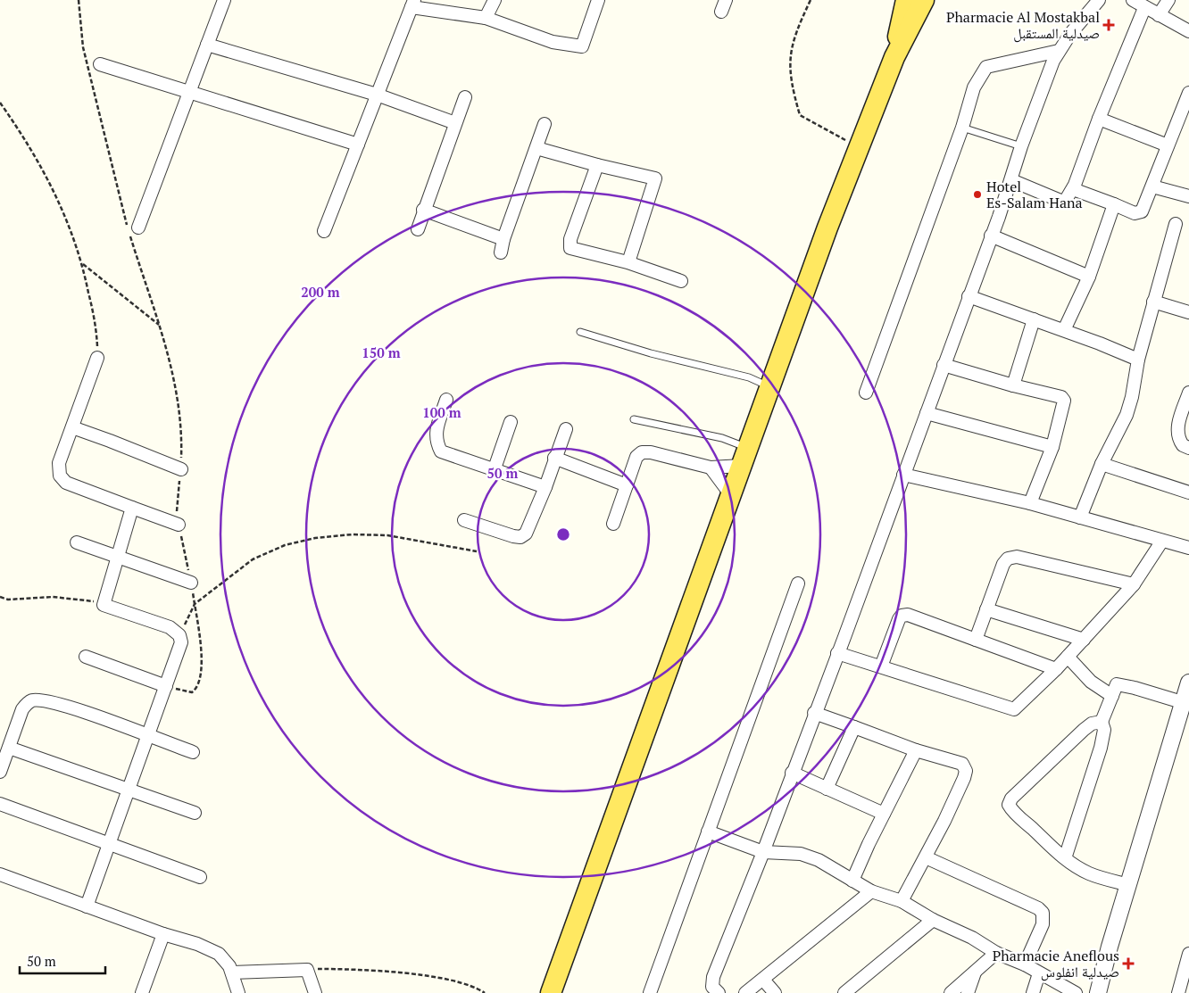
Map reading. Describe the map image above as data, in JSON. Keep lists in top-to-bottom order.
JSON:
{
  "places": {
    "health": ["Pharmacie Al Mostakbal صيدلية المستقبل", "Pharmacie Aneflous صيدلية انفلوس"],
    "other": ["Hotel Es-Salam Hana"]
  },
  "scale_bar": "50 m",
  "rings": [
    "200 m",
    "150 m",
    "100 m",
    "50 m"
  ]
}
